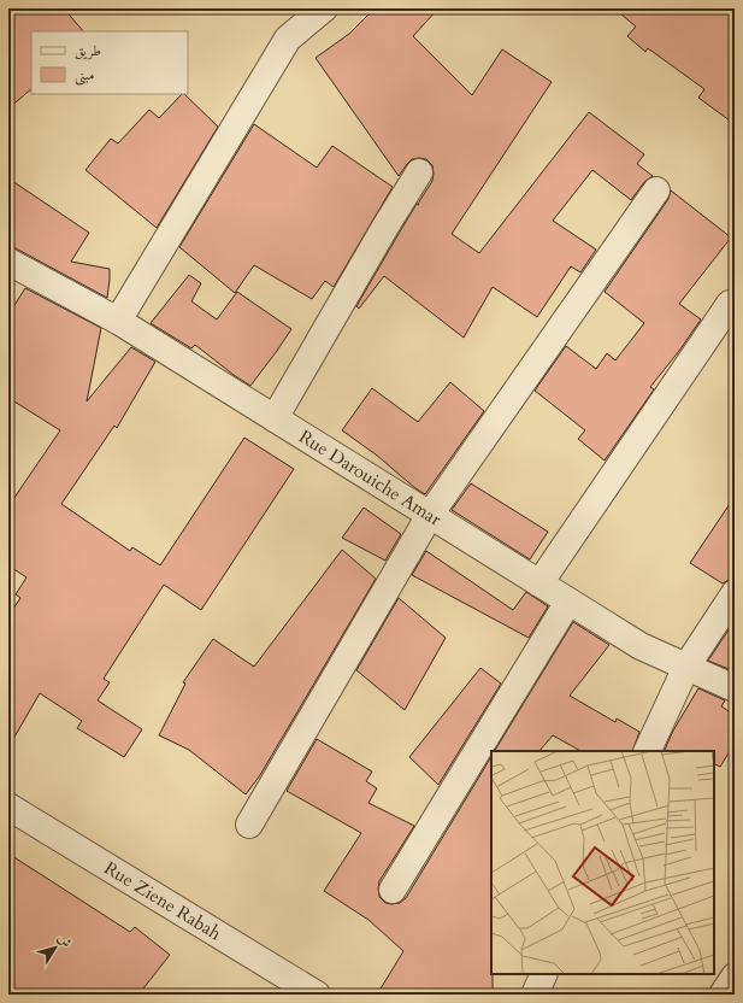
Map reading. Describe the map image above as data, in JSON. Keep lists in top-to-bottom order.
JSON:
{
  "streets": {
    "street": ["Rue Darouiche Amar", "Rue Ziene Rabah"]
  },
  "legend": ["طريق", "مبنى"],
  "north": "top right"
}
